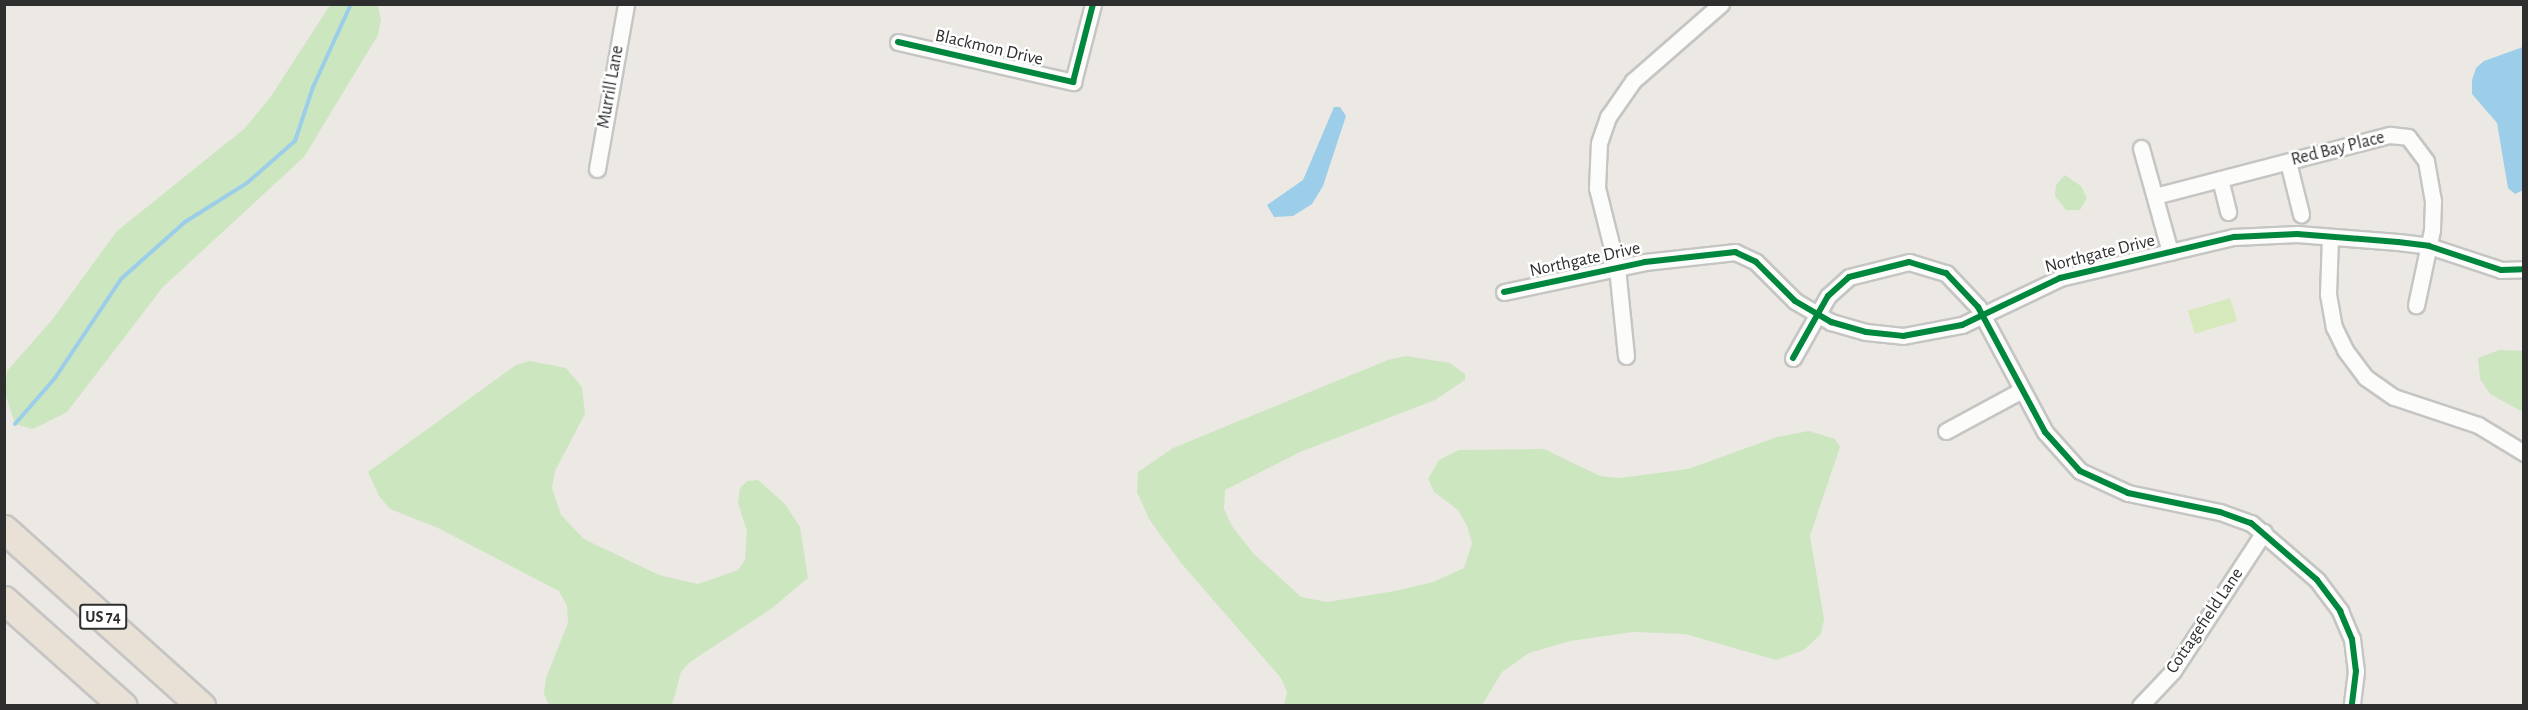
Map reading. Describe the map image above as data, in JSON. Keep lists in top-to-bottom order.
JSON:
{
  "streets": {
    "highway": ["US 74"],
    "street": [
      "Blackmon Drive",
      "Murrill Lane",
      "Red Bay Place",
      "Northgate Drive",
      "Cottagefield Lane"
    ]
  },
  "crossings": [
    ["Red Bay Place", "Northgate Drive"]
  ]
}
